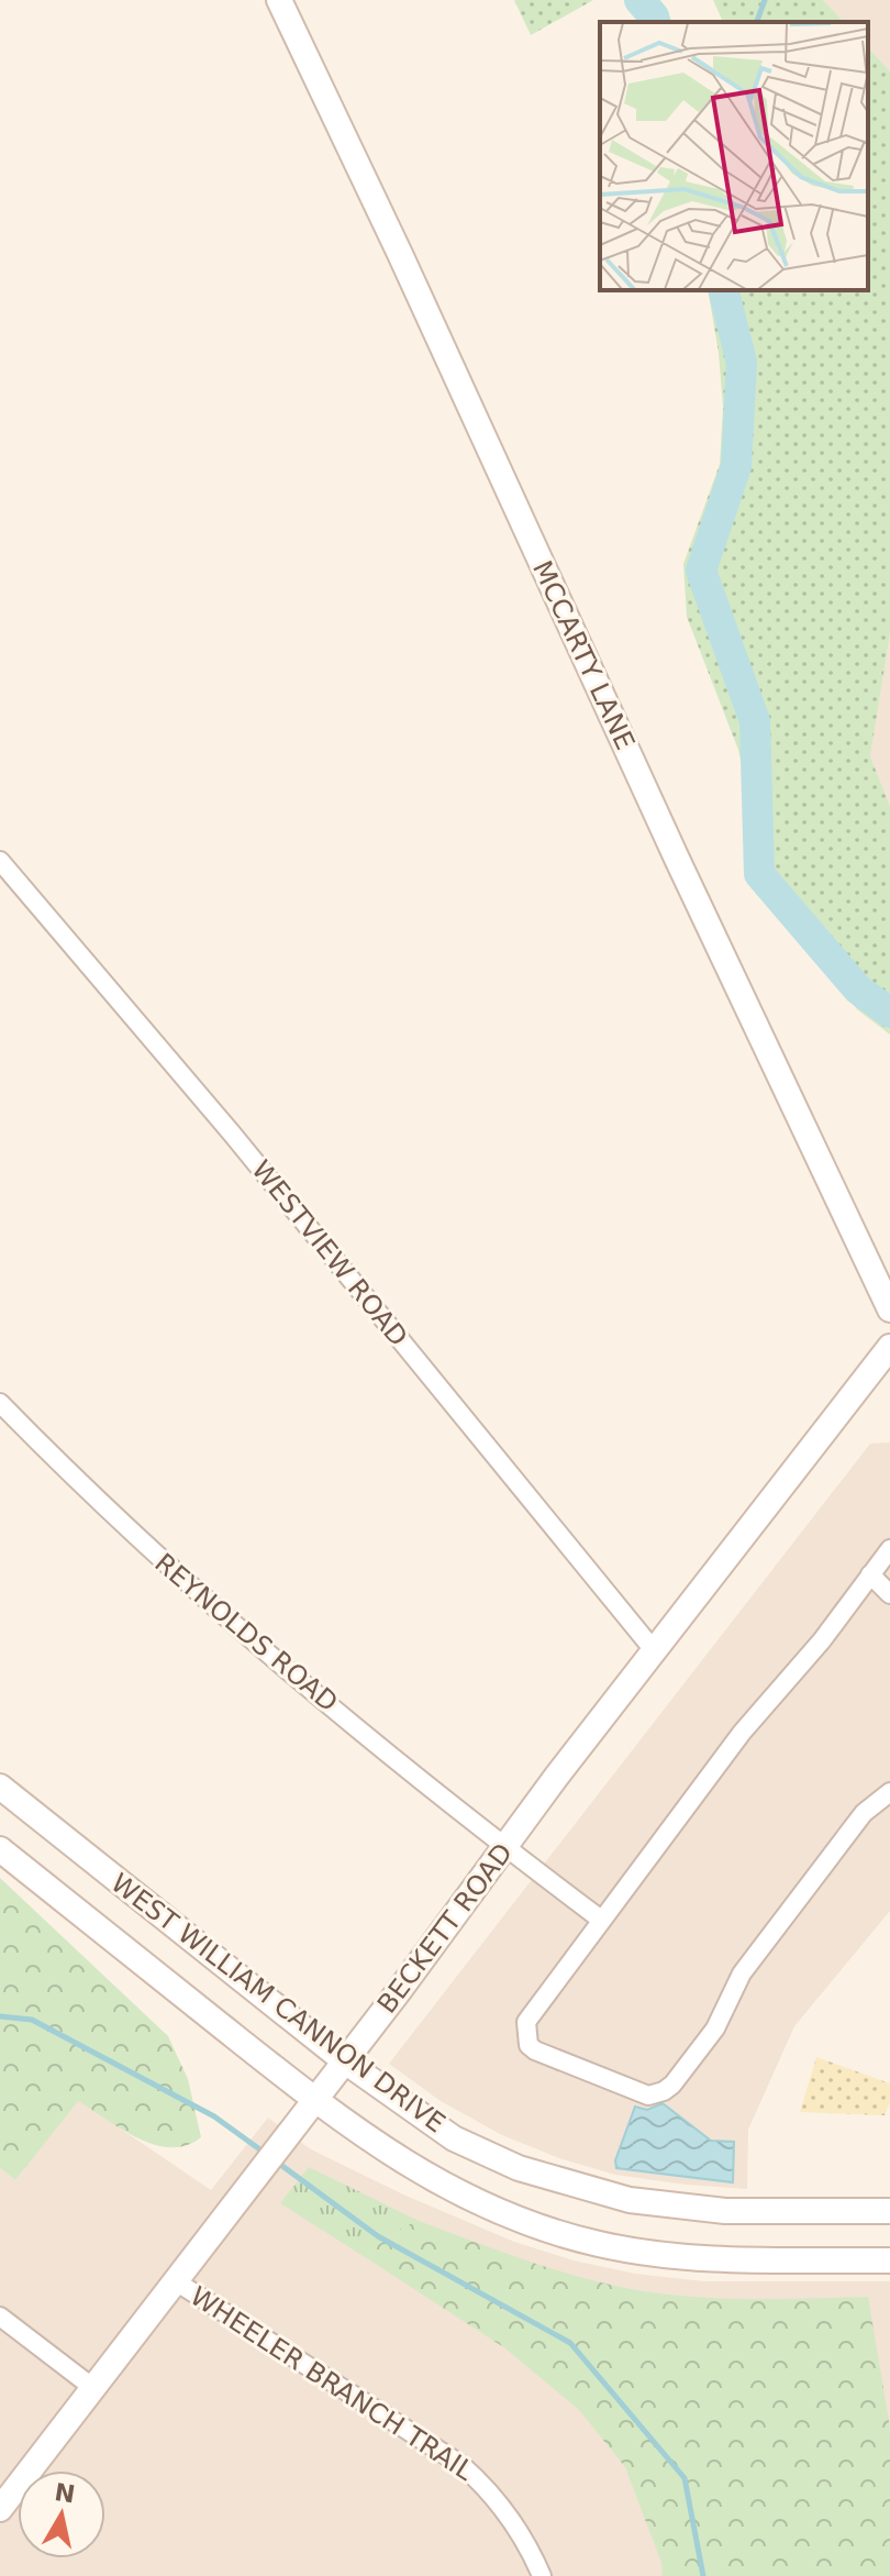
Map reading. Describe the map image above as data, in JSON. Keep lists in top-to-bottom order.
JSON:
{
  "streets": {
    "street": [
      "MCCARTY LANE",
      "WESTVIEW ROAD",
      "REYNOLDS ROAD",
      "BECKETT ROAD",
      "WEST WILLIAM CANNON DRIVE",
      "WHEELER BRANCH TRAIL"
    ]
  },
  "crossings": [
    ["WESTVIEW ROAD", "BECKETT ROAD"],
    ["REYNOLDS ROAD", "BECKETT ROAD"],
    ["BECKETT ROAD", "WEST WILLIAM CANNON DRIVE"],
    ["BECKETT ROAD", "WHEELER BRANCH TRAIL"]
  ],
  "north": "top"
}
